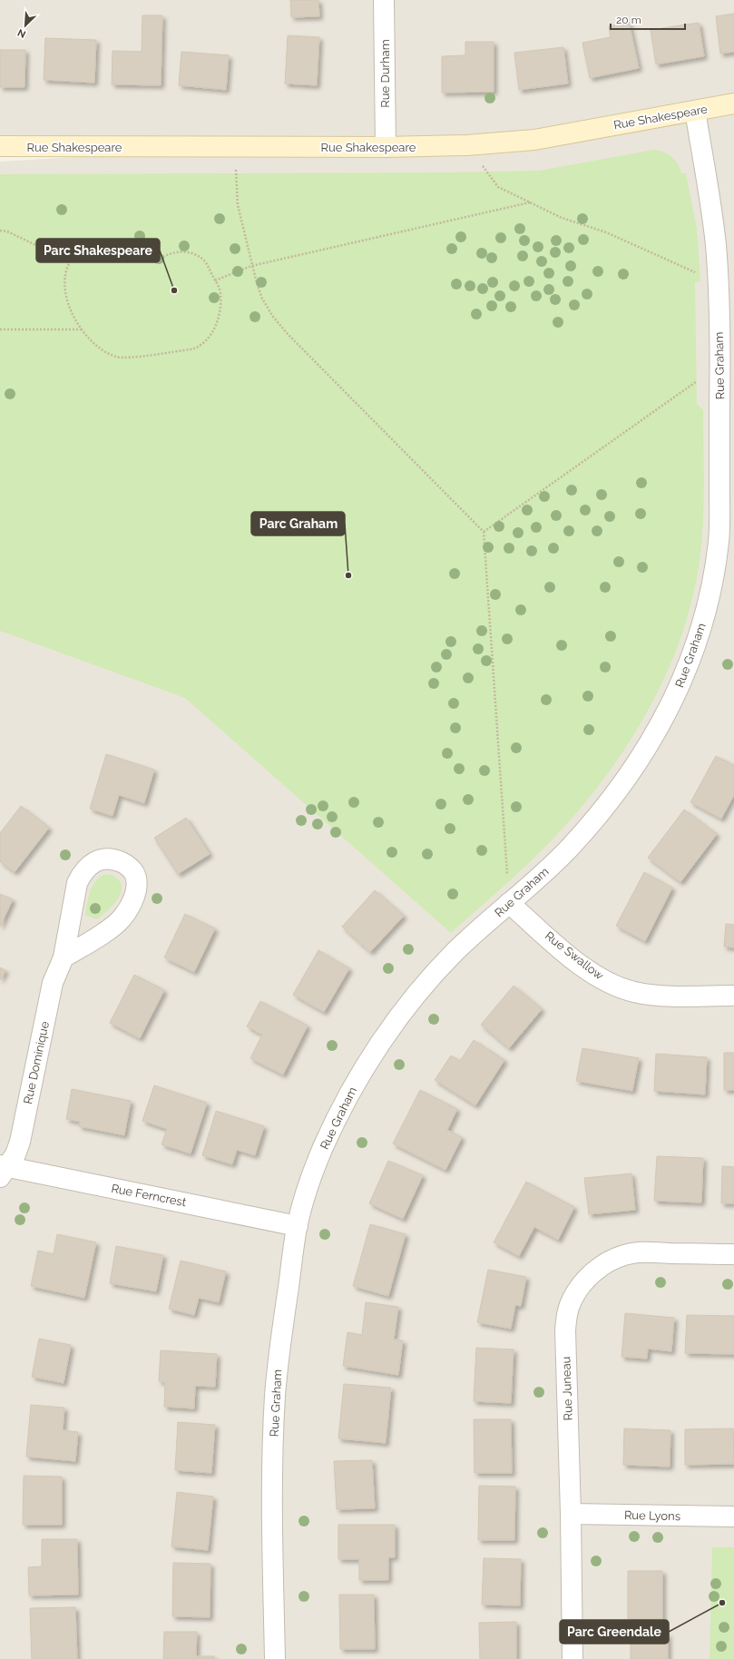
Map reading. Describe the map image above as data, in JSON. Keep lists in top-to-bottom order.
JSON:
{
  "streets": {
    "street": [
      "Rue Durham",
      "Rue Shakespeare",
      "Rue Graham",
      "Rue Swallow",
      "Rue Dominique",
      "Rue Ferncrest",
      "Rue Juneau",
      "Rue Lyons"
    ]
  },
  "crossings": [
    ["Rue Durham", "Rue Shakespeare"],
    ["Rue Shakespeare", "Rue Graham"],
    ["Rue Graham", "Rue Swallow"],
    ["Rue Graham", "Rue Ferncrest"],
    ["Rue Dominique", "Rue Ferncrest"],
    ["Rue Juneau", "Rue Lyons"]
  ],
  "places": ["Parc Shakespeare", "Parc Graham", "Parc Greendale"],
  "scale_bar": "20 m",
  "north": "bottom left"
}
